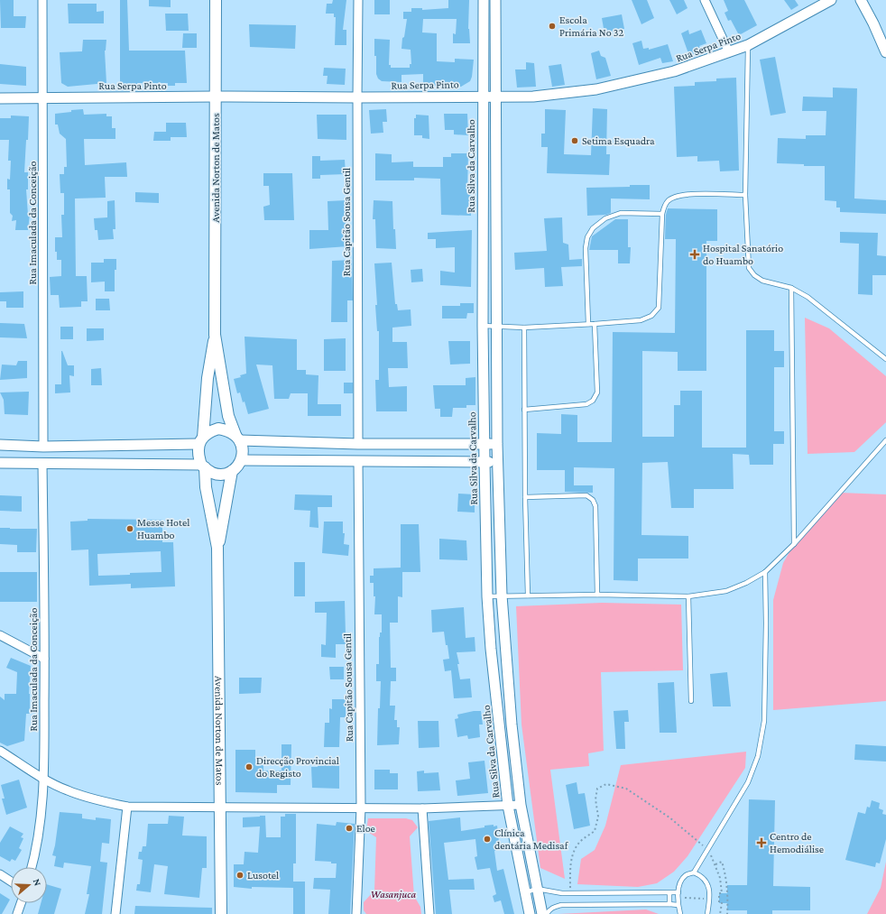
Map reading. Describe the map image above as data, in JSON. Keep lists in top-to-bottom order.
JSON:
{
  "streets": {
    "main road": ["Avenida Norton de Matos"],
    "street": [
      "Rua Serpa Pinto",
      "Rua Silva da Carvalho",
      "Rua Capitão Sousa Gentil",
      "Rua Imaculada da Conceição"
    ]
  },
  "crossings": [
    ["Rua Serpa Pinto", "Rua Silva da Carvalho"],
    ["Rua Serpa Pinto", "Avenida Norton de Matos"],
    ["Rua Serpa Pinto", "Rua Capitão Sousa Gentil"],
    ["Rua Serpa Pinto", "Rua Imaculada da Conceição"]
  ],
  "parks": ["Wasanjuca"],
  "places": {
    "other": [
      "Escola Primária No 32",
      "Setima Esquadra",
      "Messe Hotel Huambo",
      "Direcção Provincial do Registo",
      "Eloe",
      "Clínica dentária Medisaf",
      "Lusotel"
    ],
    "health": ["Hospital Sanatório do Huambo", "Centro de Hemodiálise"]
  },
  "north": "right"
}
